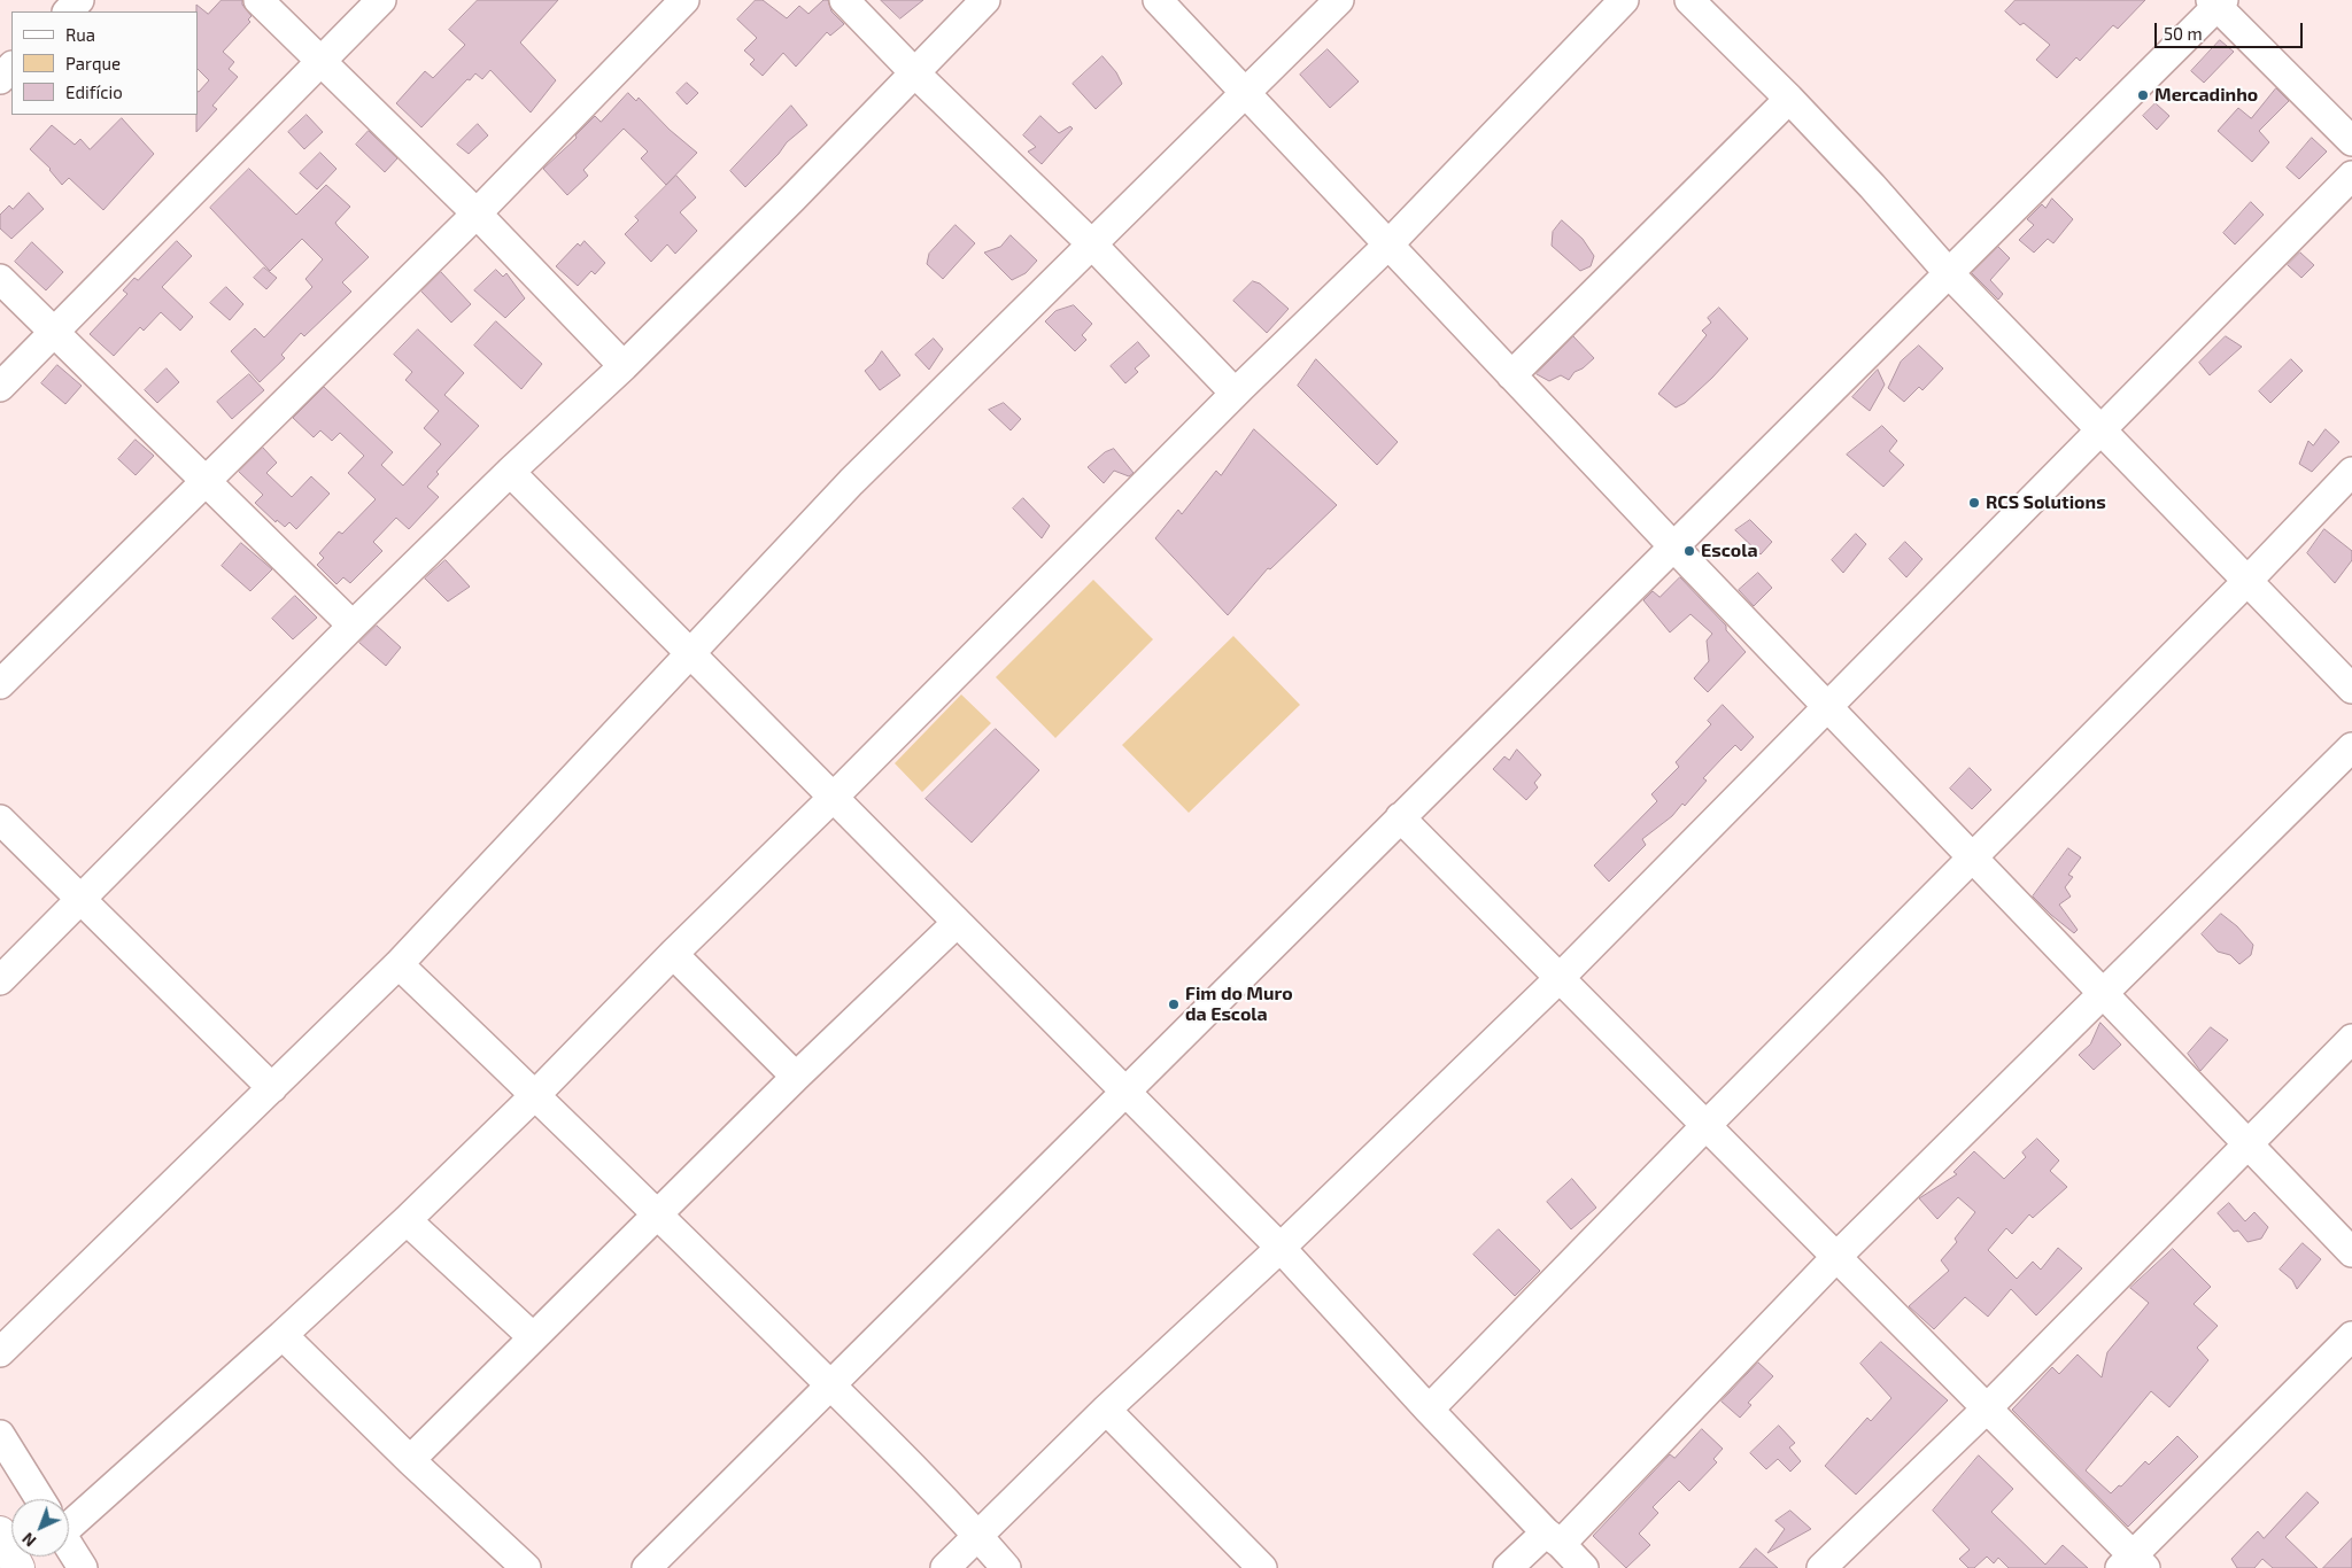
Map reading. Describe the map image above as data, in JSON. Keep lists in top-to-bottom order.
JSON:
{
  "places": [
    "Mercadinho",
    "RCS Solutions",
    "Escola",
    "Fim do Muro da Escola"
  ],
  "legend": ["Rua", "Parque", "Edifício"],
  "scale_bar": "50 m",
  "north": "bottom left"
}
